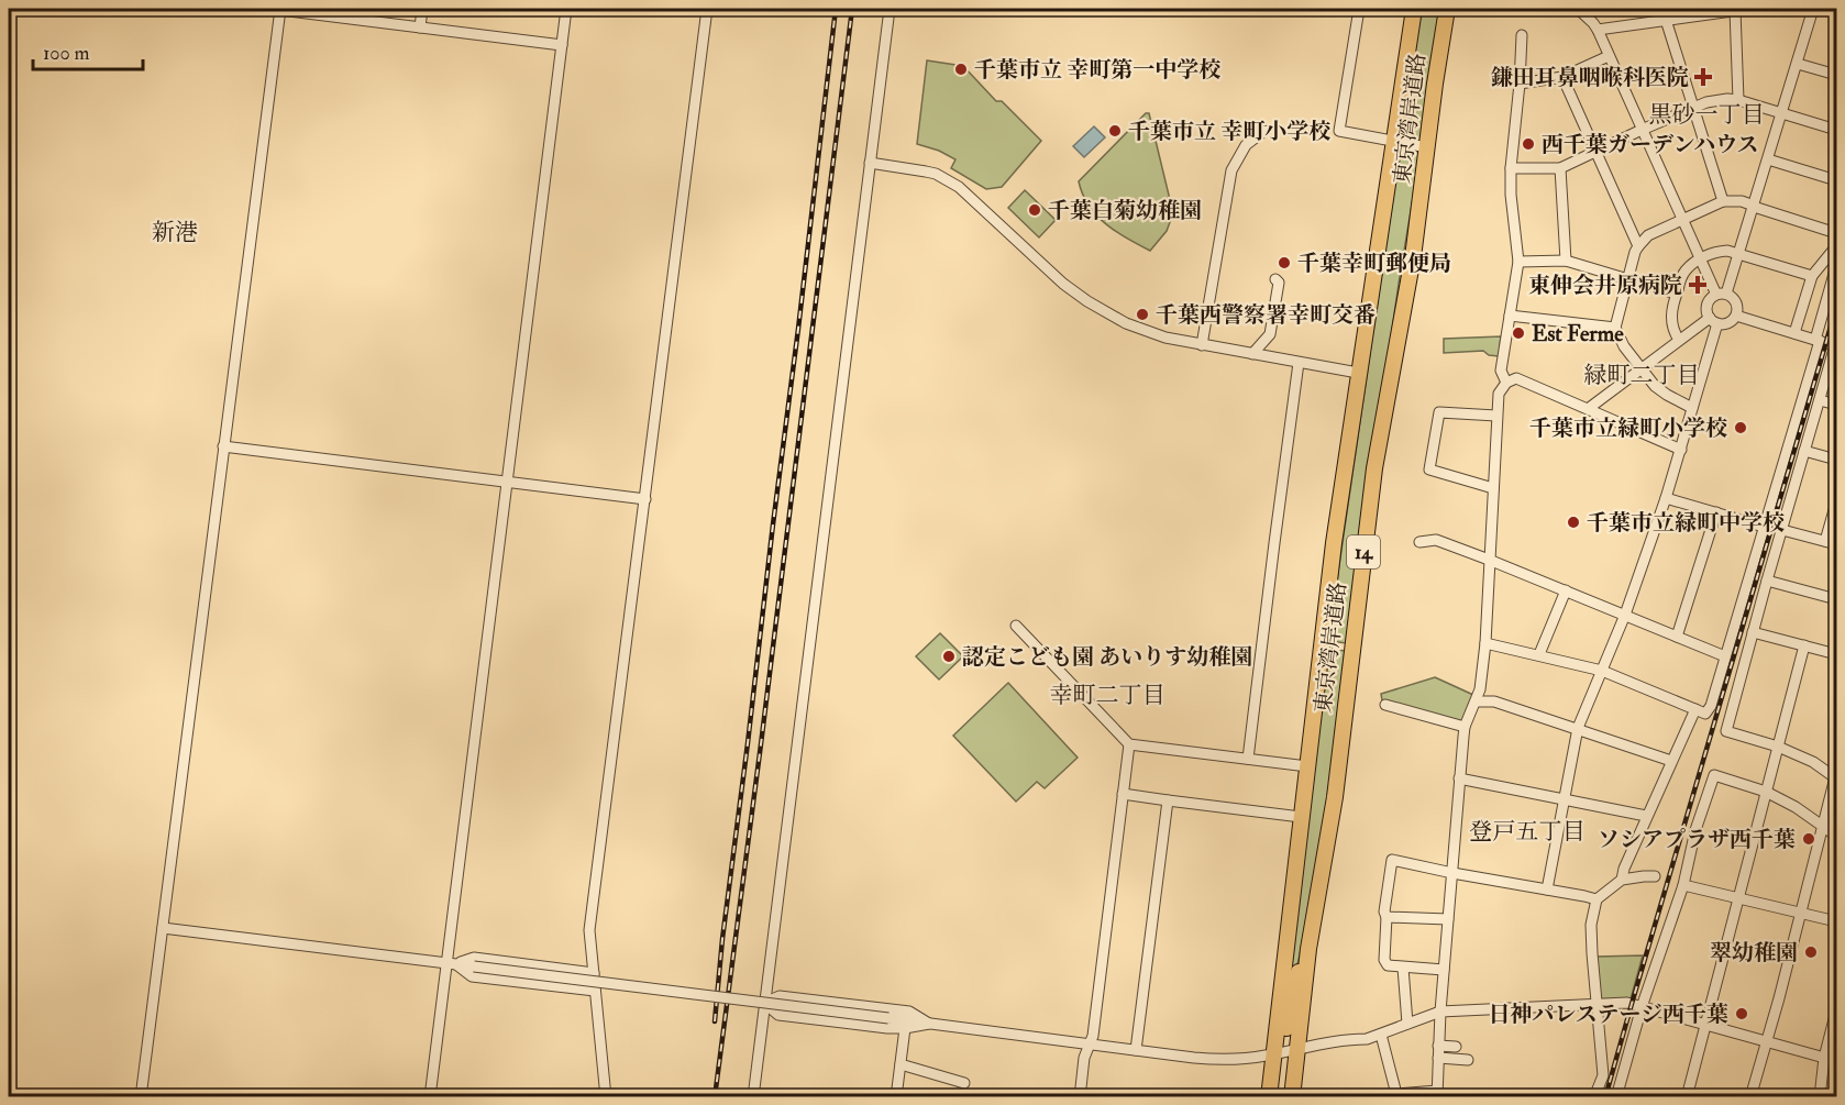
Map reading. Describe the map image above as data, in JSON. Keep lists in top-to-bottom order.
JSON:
{
  "streets": {
    "highway": ["東京湾岸道路", "14"]
  },
  "districts": [
    "黒砂一丁目",
    "新港",
    "緑町二丁目",
    "幸町二丁目",
    "登戸五丁目"
  ],
  "places": {
    "other": [
      "千葉市立 幸町第一中学校",
      "千葉市立 幸町小学校",
      "西千葉ガーデンハウス",
      "千葉白菊幼稚園",
      "千葉幸町郵便局",
      "千葉西警察署幸町交番",
      "Est Ferme",
      "千葉市立緑町小学校",
      "千葉市立緑町中学校",
      "認定こども園 あいりす幼稚園",
      "ソシアプラザ西千葉",
      "翠幼稚園",
      "日神パレステージ西千葉"
    ],
    "health": ["鎌田耳鼻咽喉科医院", "東伸会井原病院"]
  },
  "scale_bar": "100 m"
}
